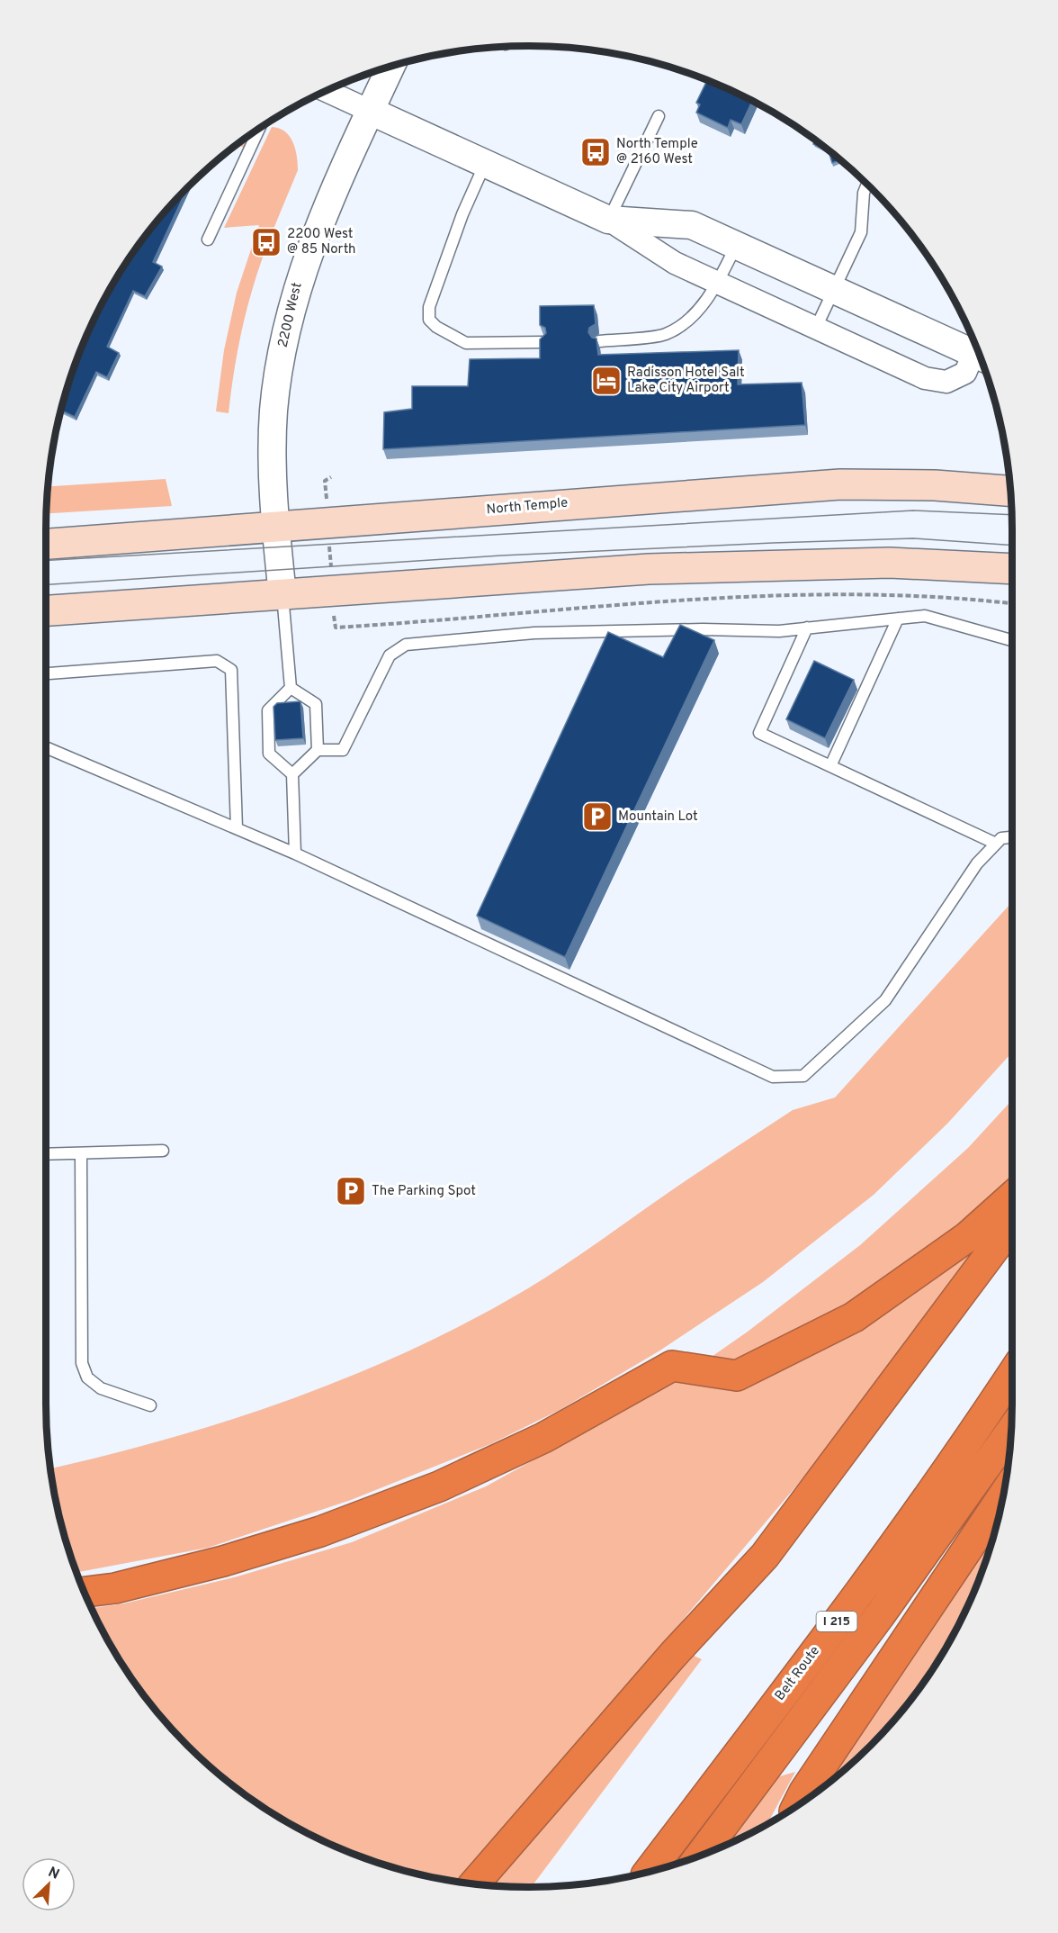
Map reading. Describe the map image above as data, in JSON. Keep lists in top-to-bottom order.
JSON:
{
  "streets": {
    "highway": ["I 215", "Belt Route"],
    "main road": ["North Temple"],
    "street": ["2200 West"]
  },
  "crossings": [
    ["2200 West", "North Temple"]
  ],
  "places": {
    "bus stop": ["North Temple @ 2160 West", "2200 West @ 85 North"],
    "hotel": ["Radisson Hotel Salt Lake City Airport"],
    "parking": ["Mountain Lot", "The Parking Spot"]
  },
  "north": "top right"
}
